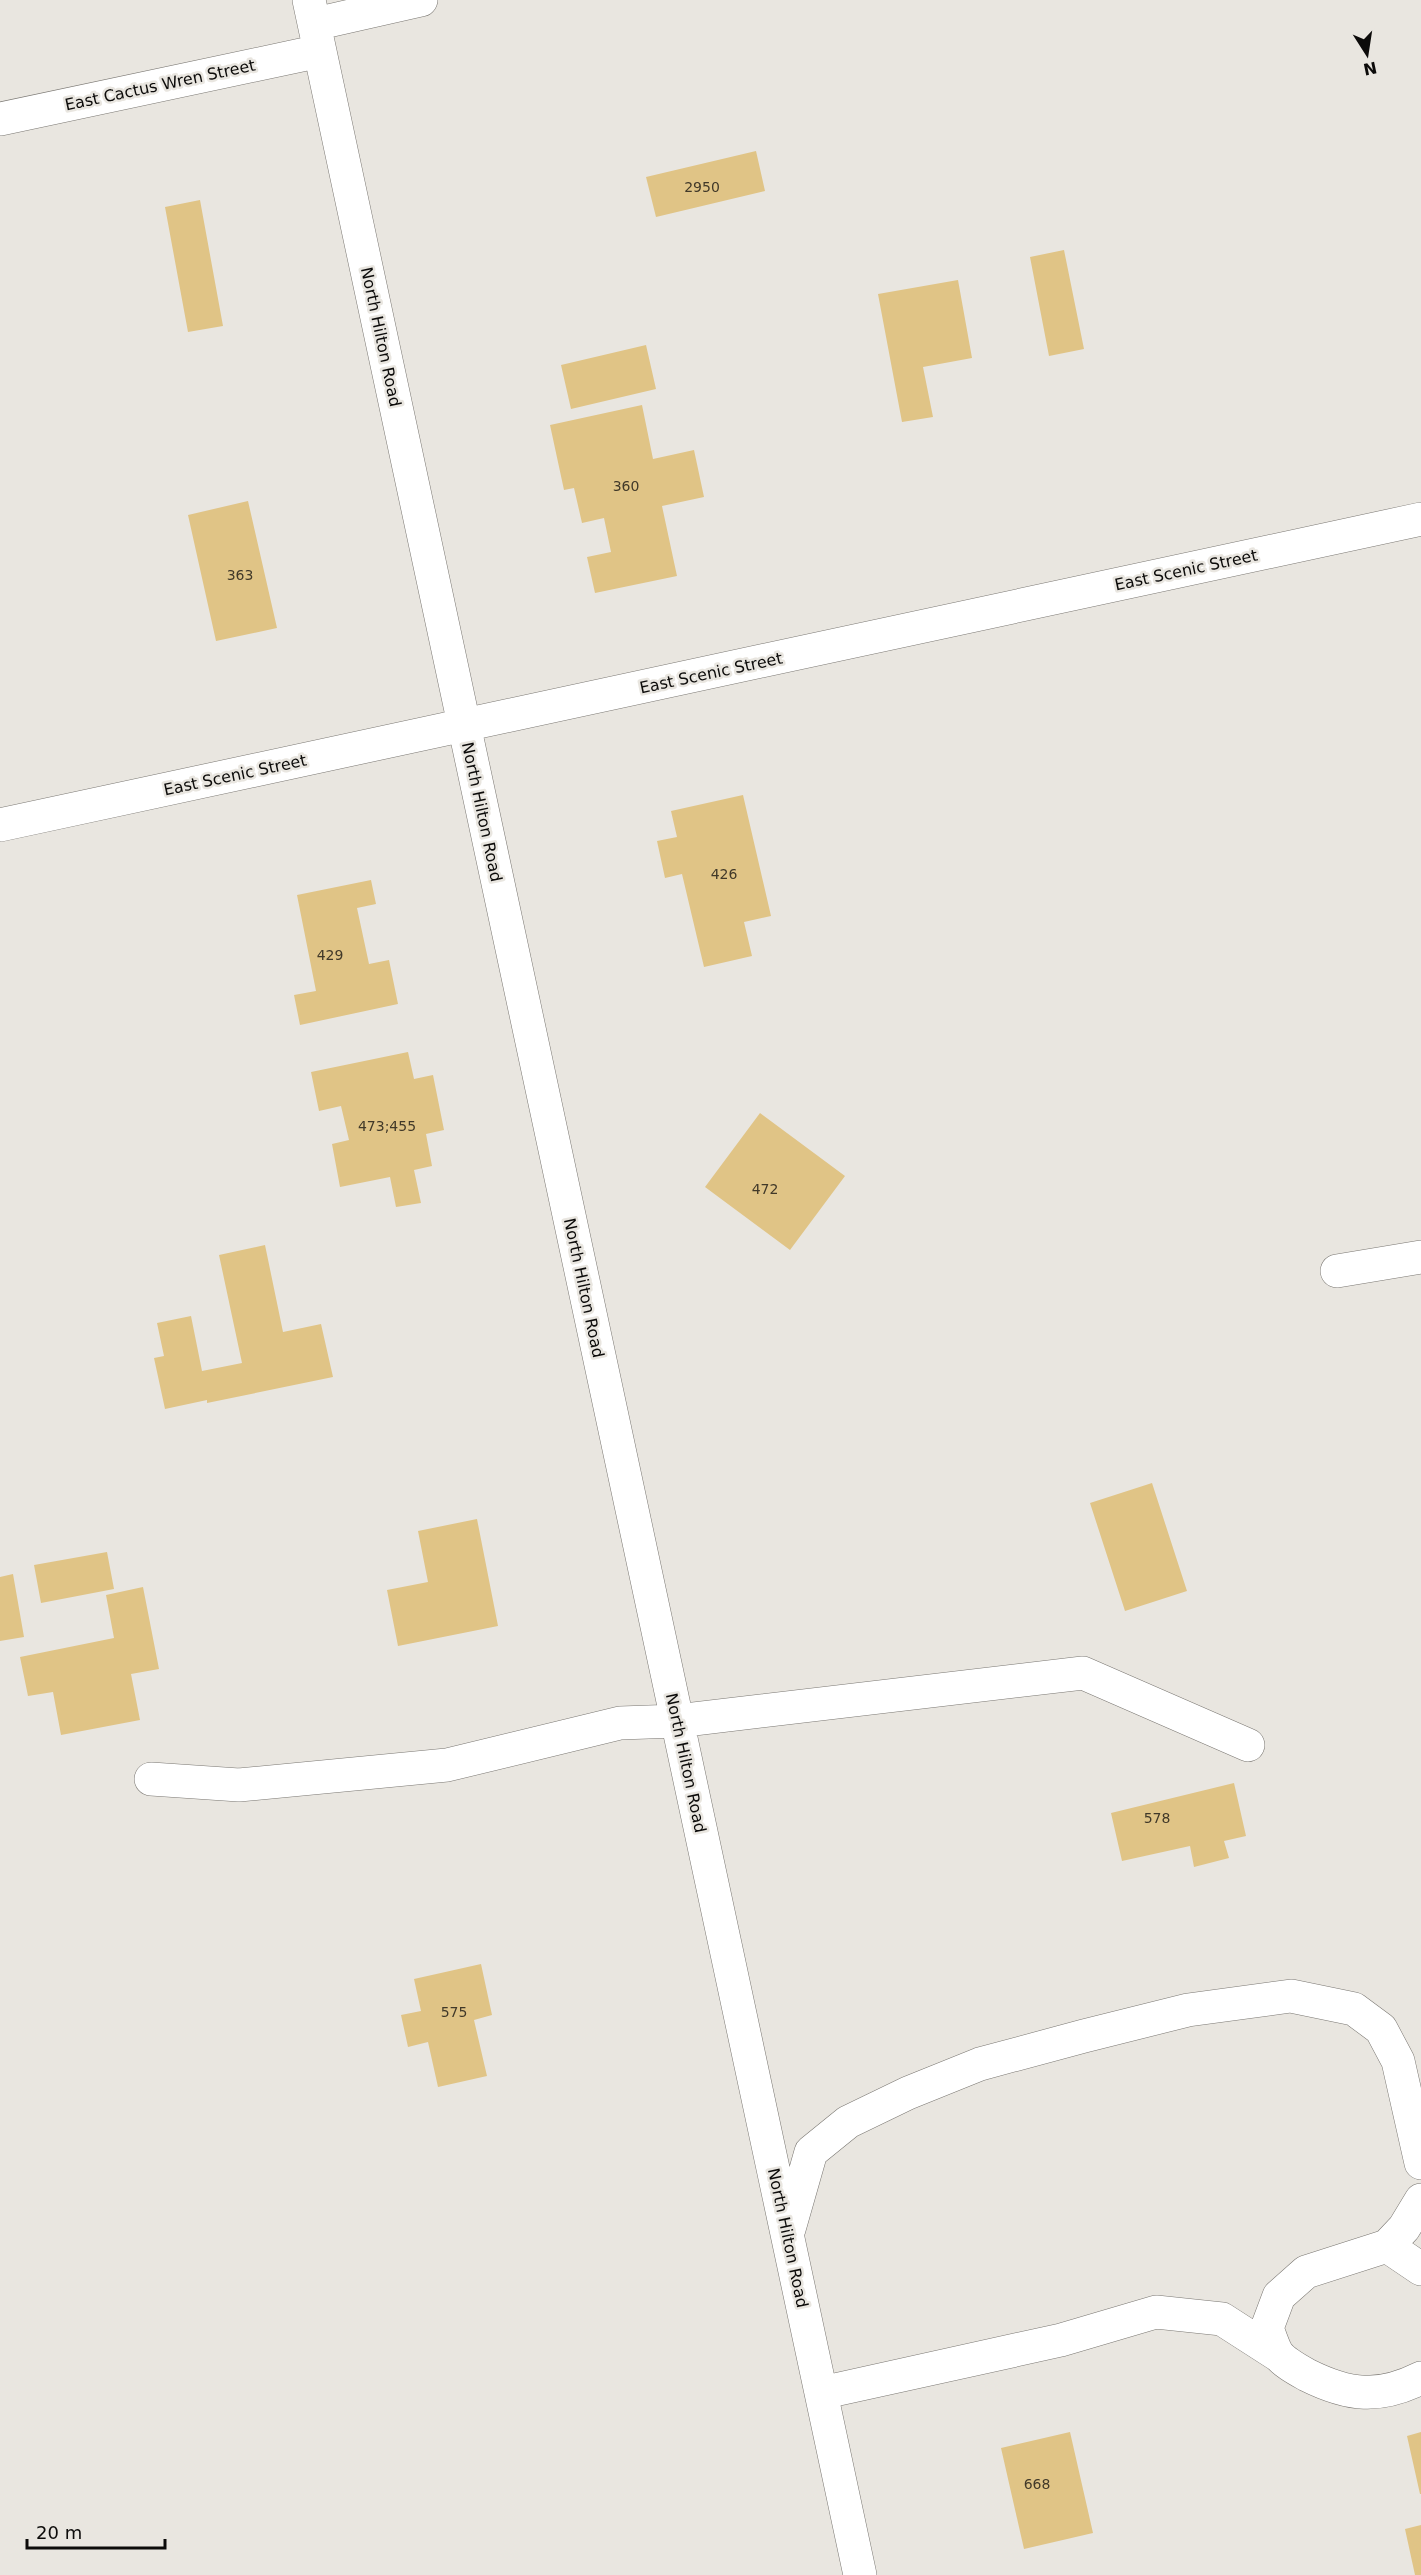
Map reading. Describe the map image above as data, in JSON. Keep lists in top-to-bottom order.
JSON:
{
  "streets": {
    "street": ["East Cactus Wren Street", "North Hilton Road", "East Scenic Street"]
  },
  "crossings": [
    ["East Cactus Wren Street", "North Hilton Road"],
    ["North Hilton Road", "East Scenic Street"]
  ],
  "house_numbers": [
    "2950",
    "360",
    "363",
    "426",
    "429",
    "473;455",
    "472",
    "578",
    "575",
    "668"
  ],
  "scale_bar": "20 m",
  "north": "bottom"
}
